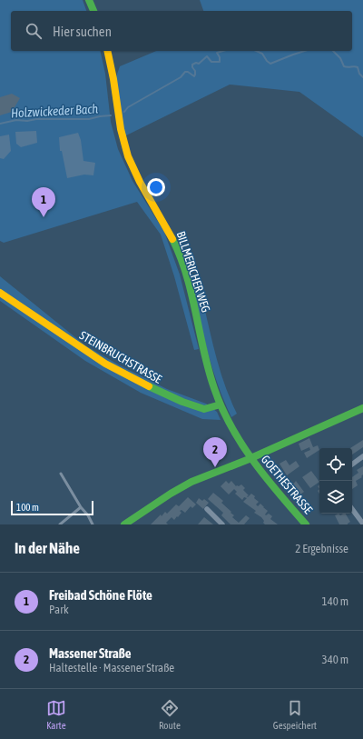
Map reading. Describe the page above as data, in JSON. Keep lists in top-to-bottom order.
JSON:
{
  "streets": {
    "main road": ["BILLMERICHER WEG", "STEINBRUCHSTRASSE", "GOETHESTRASSE"]
  },
  "crossings": [
    ["BILLMERICHER WEG", "STEINBRUCHSTRASSE"],
    ["BILLMERICHER WEG", "GOETHESTRASSE"]
  ],
  "water": ["Holzwickeder Bach"],
  "scale_bar": "100 m",
  "page": {
    "search": "Hier suchen",
    "pins": ["1", "2"],
    "scale": "100 m",
    "heading": ["In der Nähe", "2 Ergebnisse"],
    "list": [
      {
        "mark": "1",
        "name": "Freibad Schöne Flöte",
        "note": "Park",
        "value": "140 m"
      },
      {
        "mark": "2",
        "name": "Massener Straße",
        "note": "Haltestelle · Massener Straße",
        "value": "340 m"
      }
    ],
    "nav": ["Karte", "Route", "Gespeichert"]
  }
}
